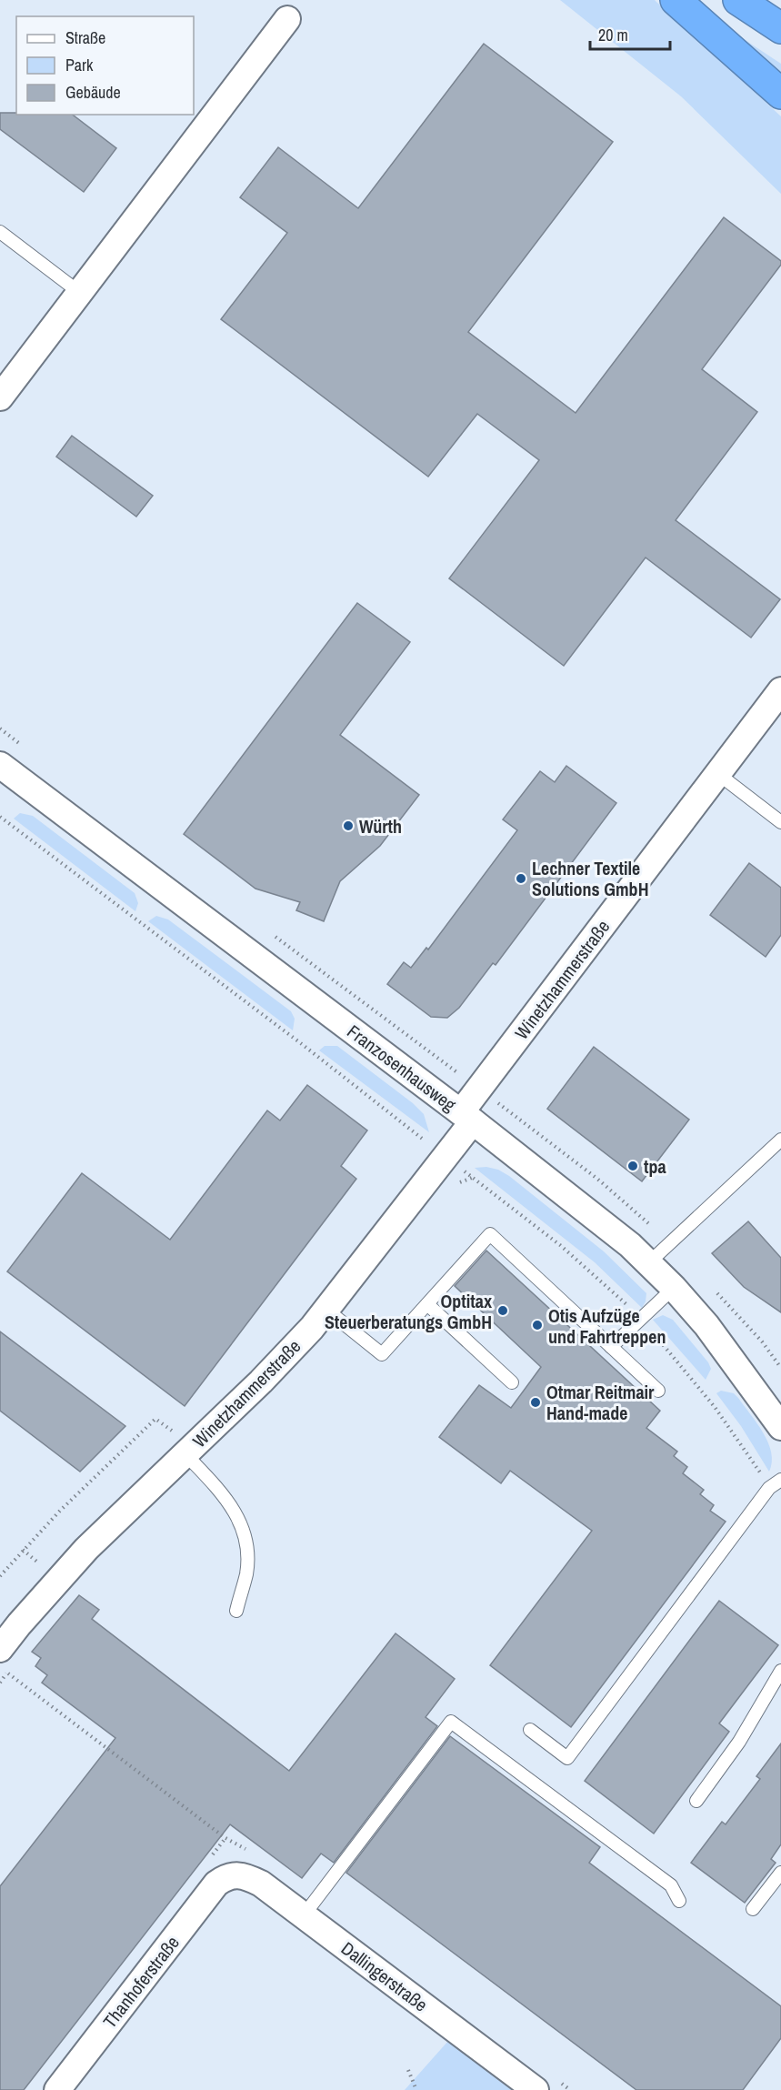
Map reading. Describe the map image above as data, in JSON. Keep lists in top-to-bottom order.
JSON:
{
  "streets": {
    "street": [
      "Winetzhammerstraße",
      "Franzosenhausweg",
      "Dallingerstraße",
      "Thanhoferstraße"
    ]
  },
  "crossings": [
    ["Winetzhammerstraße", "Franzosenhausweg"],
    ["Dallingerstraße", "Thanhoferstraße"]
  ],
  "places": [
    "Würth",
    "Lechner Textile Solutions GmbH",
    "tpa",
    "Optitax Steuerberatungs GmbH",
    "Otis Aufzüge und Fahrtreppen",
    "Otmar Reitmair Hand-made"
  ],
  "legend": ["Straße", "Park", "Gebäude"],
  "scale_bar": "20 m"
}
